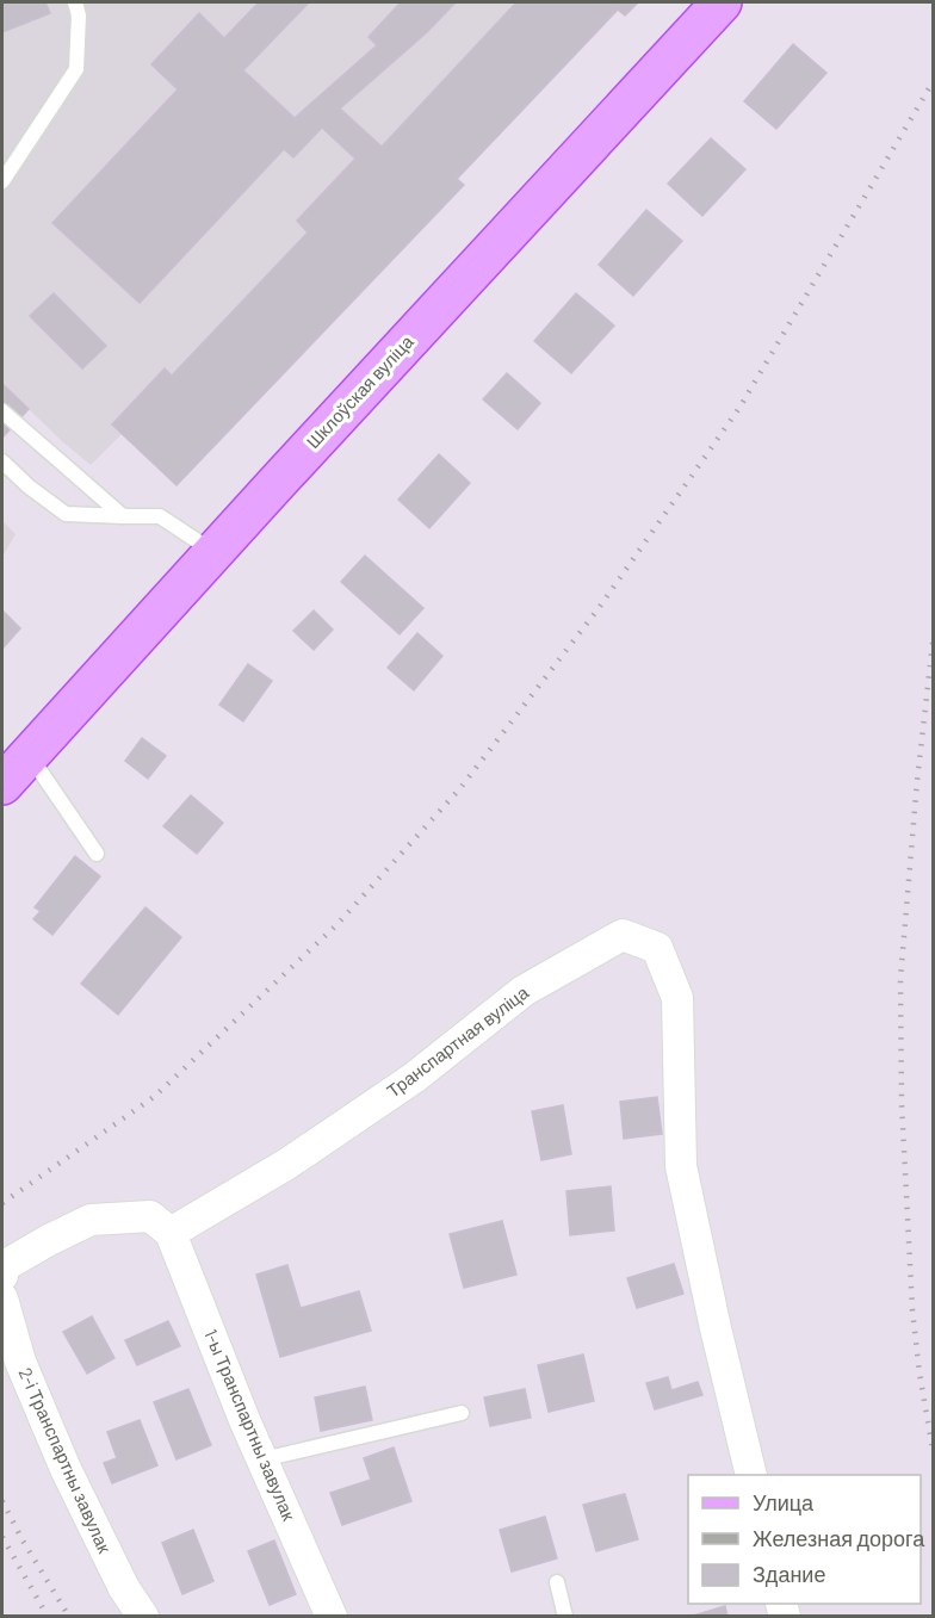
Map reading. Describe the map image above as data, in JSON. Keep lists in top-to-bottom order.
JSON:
{
  "streets": {
    "main road": ["Шклоўская вуліца"],
    "street": ["Транспартная вуліца", "1-ы Транспартны завулак", "2-і Транспартны завулак"]
  },
  "crossings": [
    ["Транспартная вуліца", "1-ы Транспартны завулак"]
  ],
  "legend": ["Улица", "Железная дорога", "Здание"]
}
